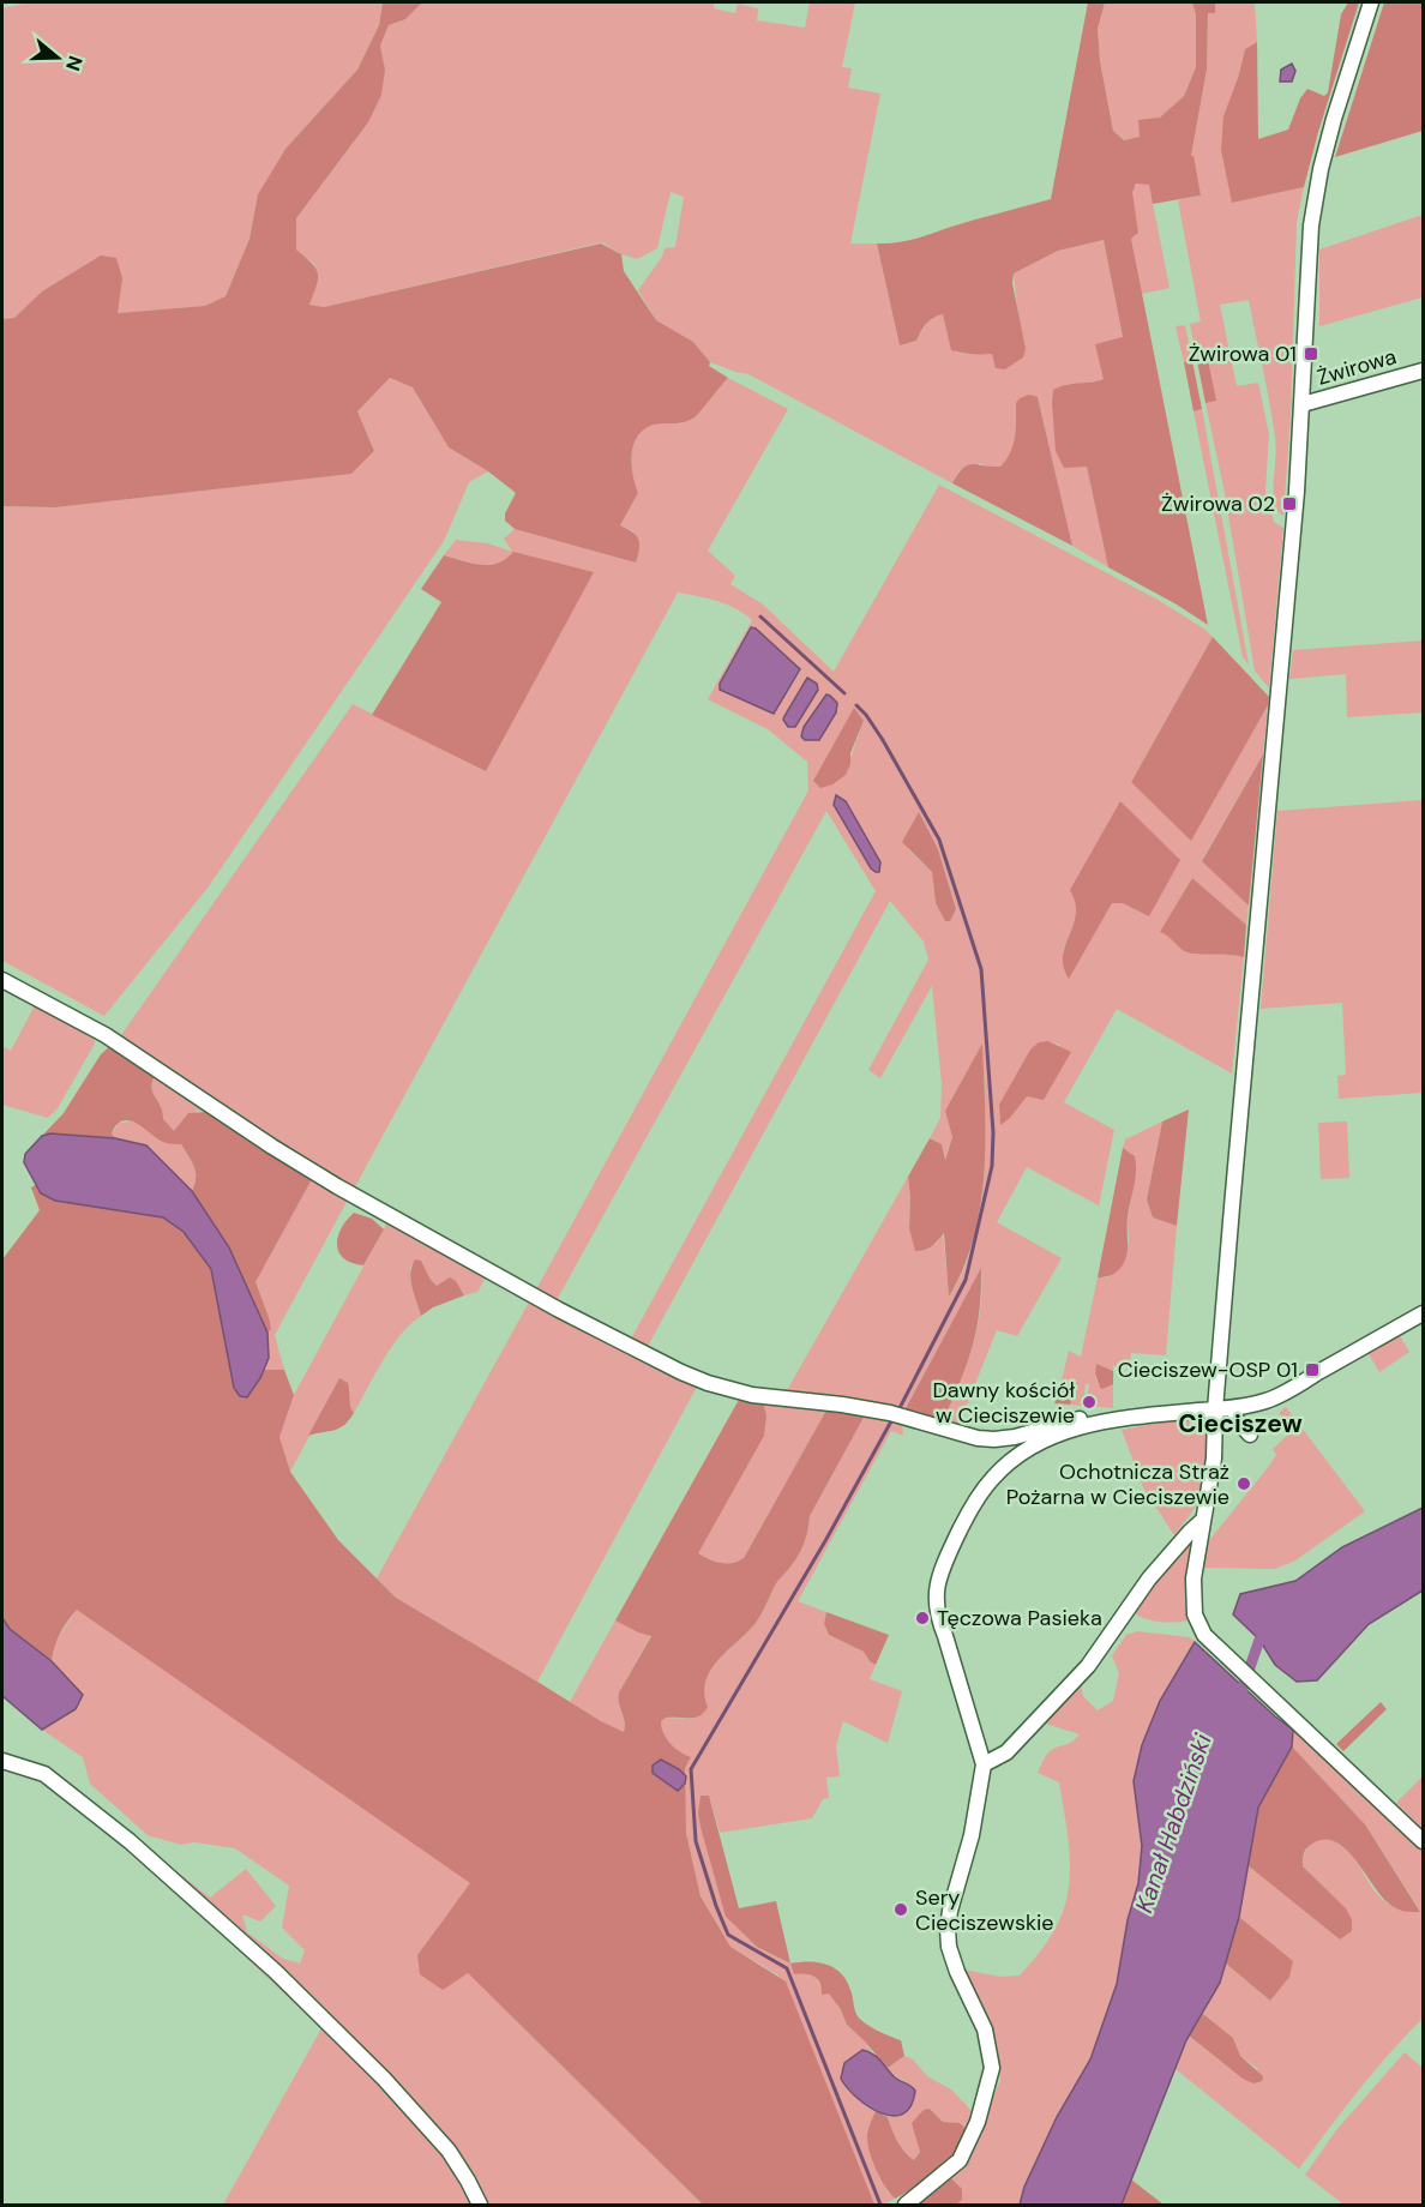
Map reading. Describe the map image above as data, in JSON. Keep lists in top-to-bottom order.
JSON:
{
  "streets": {
    "street": ["Żwirowa"]
  },
  "districts": ["Cieciszew"],
  "water": ["Kanał Habdziński"],
  "places": {
    "transit": ["Żwirowa 01", "Żwirowa 02", "Cieciszew-OSP 01"],
    "other": [
      "Dawny kościół w Cieciszewie",
      "Ochotnicza Straż Pożarna w Cieciszewie",
      "Tęczowa Pasieka",
      "Sery Cieciszewskie"
    ]
  },
  "north": "right"
}
